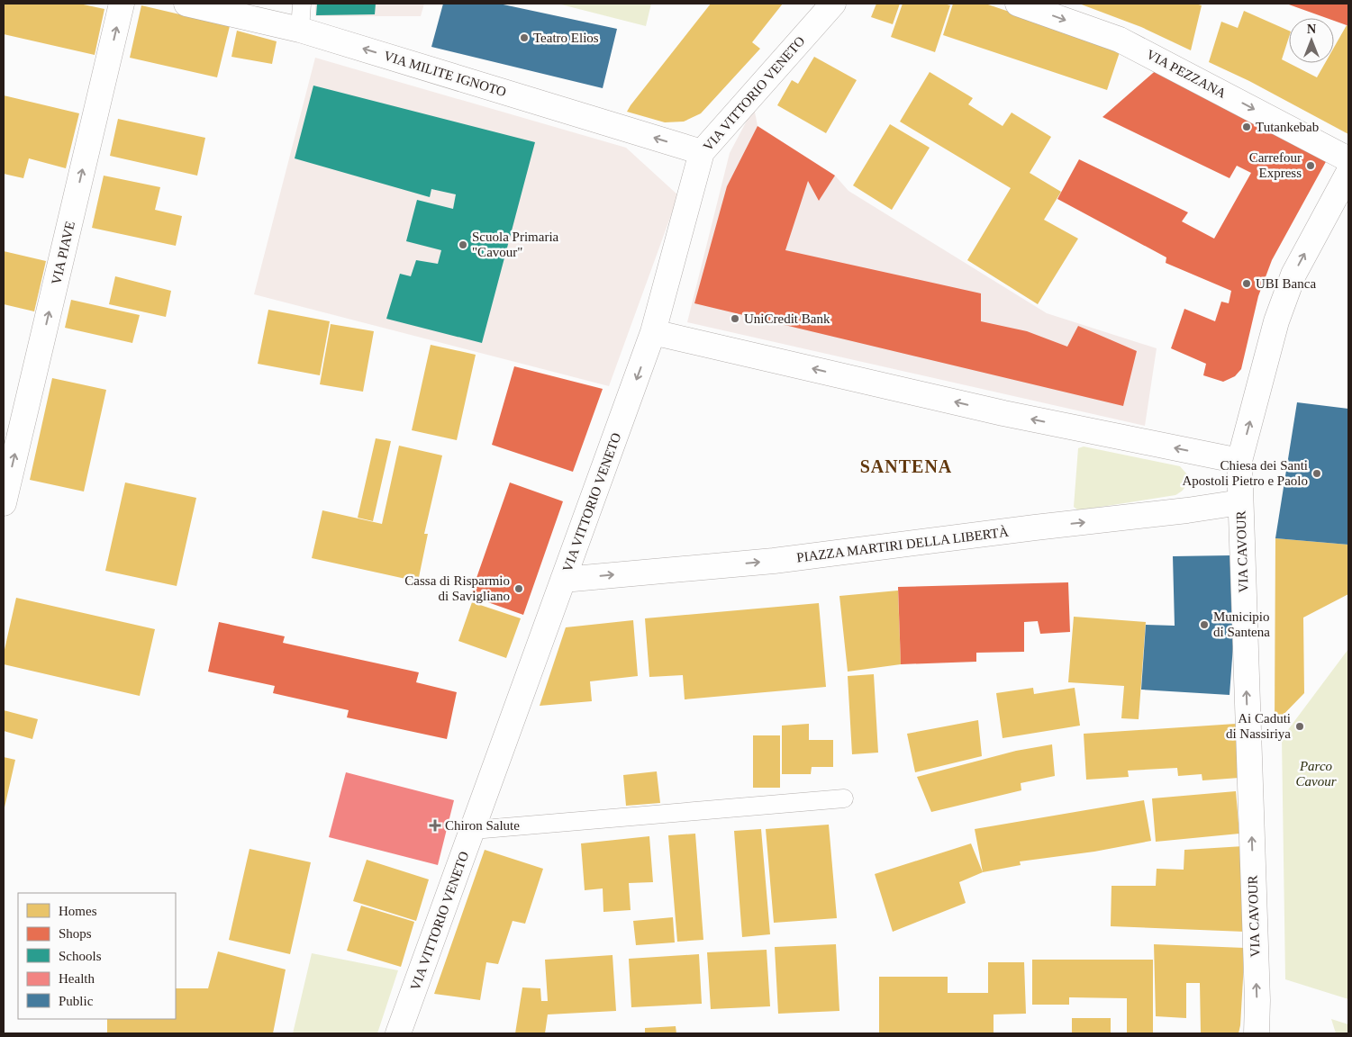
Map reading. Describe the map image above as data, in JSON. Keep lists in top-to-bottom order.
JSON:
{
  "streets": {
    "street": [
      "VIA MILITE IGNOTO",
      "VIA PEZZANA",
      "VIA VITTORIO VENETO",
      "VIA PIAVE",
      "PIAZZA MARTIRI DELLA LIBERTÀ",
      "VIA CAVOUR"
    ]
  },
  "crossings": [
    ["VIA MILITE IGNOTO", "VIA VITTORIO VENETO"],
    ["VIA VITTORIO VENETO", "PIAZZA MARTIRI DELLA LIBERTÀ"],
    ["PIAZZA MARTIRI DELLA LIBERTÀ", "VIA CAVOUR"]
  ],
  "one_way": [
    "VIA MILITE IGNOTO",
    "VIA PEZZANA",
    "VIA PIAVE",
    "VIA CAVOUR"
  ],
  "districts": ["SANTENA"],
  "parks": ["Parco Cavour"],
  "places": {
    "other": [
      "Teatro Elios",
      "Tutankebab",
      "Carrefour Express",
      "Scuola Primaria \"Cavour\"",
      "UBI Banca",
      "UniCredit Bank",
      "Chiesa dei Santi Apostoli Pietro e Paolo",
      "Cassa di Risparmio di Savigliano",
      "Municipio di Santena",
      "Ai Caduti di Nassiriya"
    ],
    "health": ["Chiron Salute"]
  },
  "legend": [
    "Homes",
    "Shops",
    "Schools",
    "Health",
    "Public"
  ],
  "north": "top"
}
